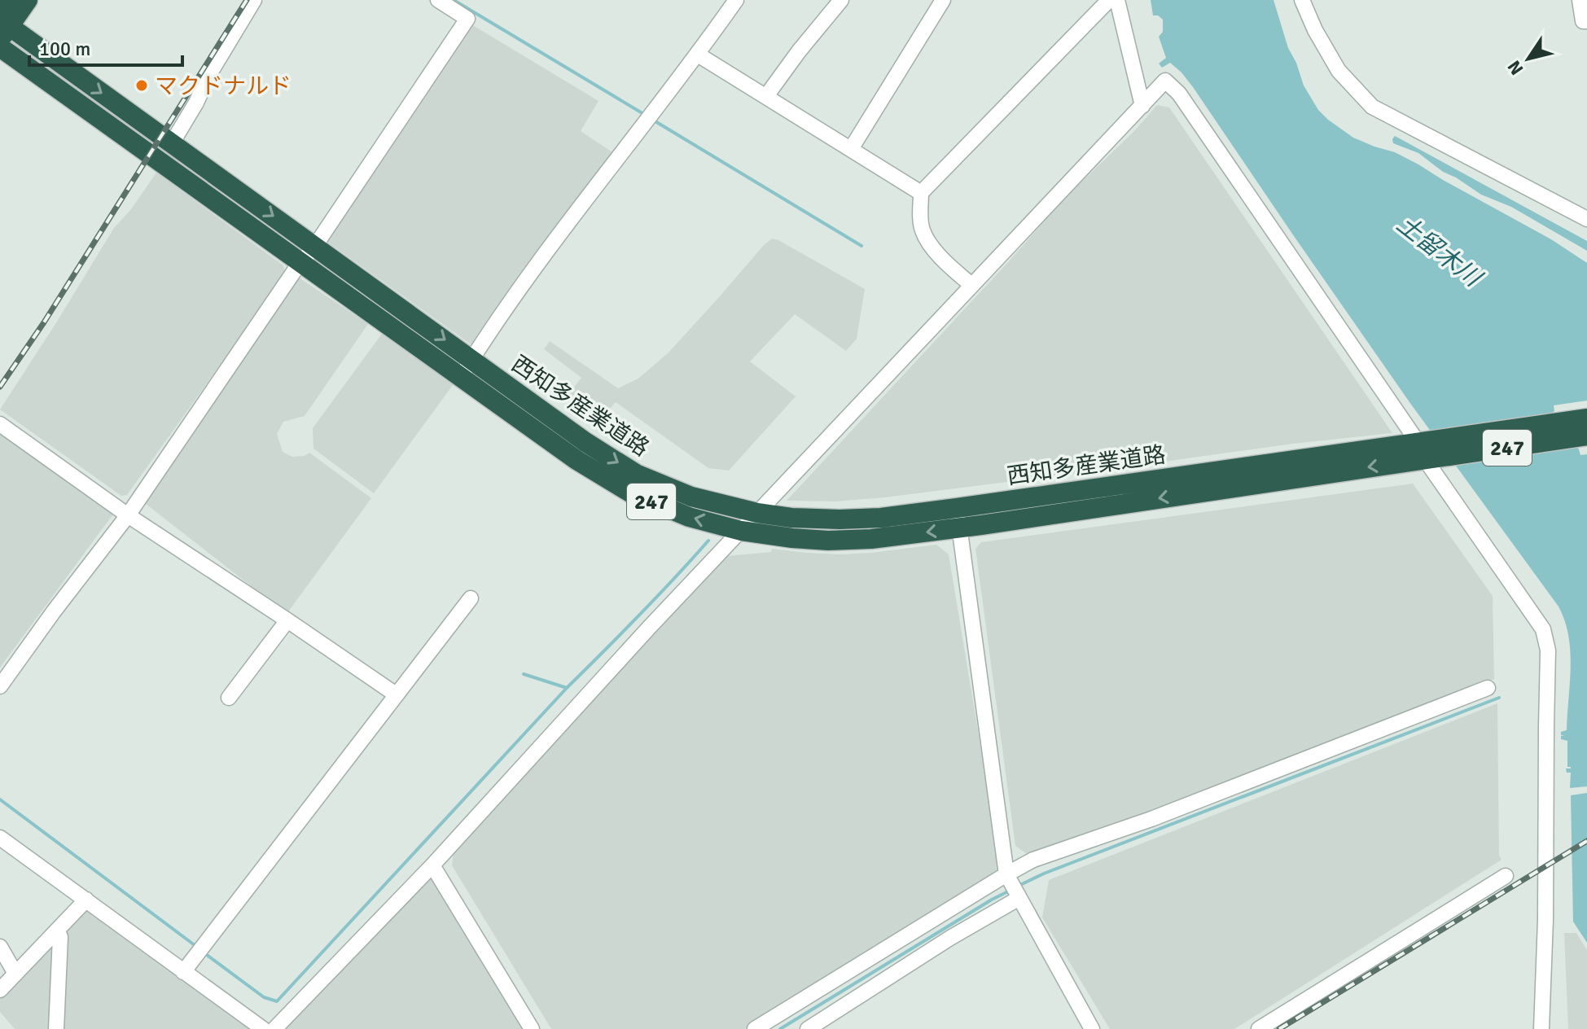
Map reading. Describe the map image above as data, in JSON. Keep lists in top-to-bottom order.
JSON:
{
  "streets": {
    "highway": ["西知多産業道路", "247"]
  },
  "water": ["土留木川"],
  "places": ["マクドナルド"],
  "scale_bar": "100 m",
  "north": "bottom left"
}
